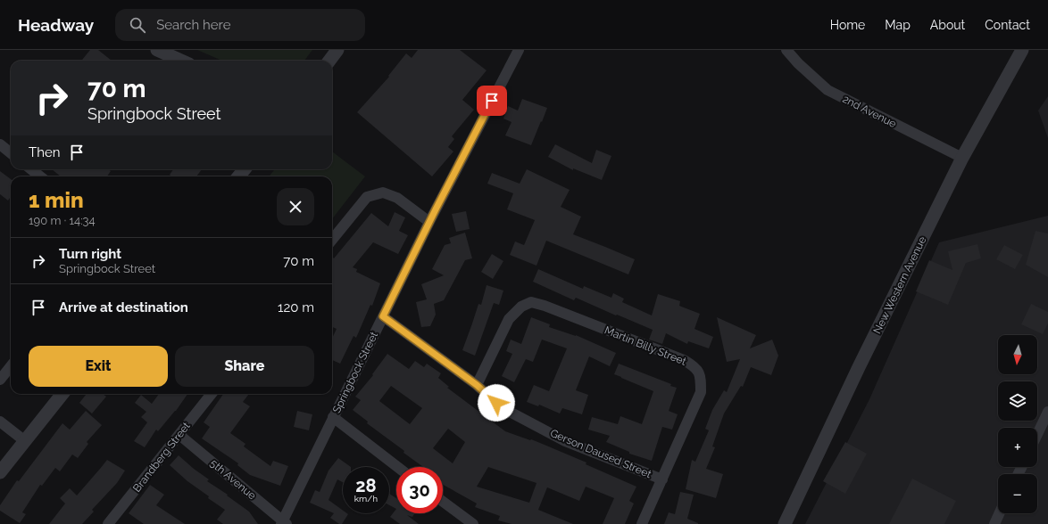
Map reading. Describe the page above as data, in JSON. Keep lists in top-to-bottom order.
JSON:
{
  "streets": {
    "street": [
      "2nd Avenue",
      "New Western Avenue",
      "Martin Billy Street",
      "Springbock Street",
      "Gerson Daused Street",
      "Brandberg Street",
      "5th Avenue"
    ]
  },
  "crossings": [
    ["2nd Avenue", "New Western Avenue"],
    ["Martin Billy Street", "Gerson Daused Street"],
    ["Springbock Street", "Gerson Daused Street"],
    ["Springbock Street", "5th Avenue"],
    ["Brandberg Street", "5th Avenue"]
  ],
  "north": "bottom",
  "page": {
    "header": "Headway",
    "search": "Search here",
    "nav": [
      "Home",
      "Map",
      "About",
      "Contact"
    ],
    "turn": ["70 m", "Springbock Street"],
    "then": "Then",
    "heading": ["1 min", "190 m · 14:34"],
    "list": [
      {
        "name": "Turn right",
        "note": "Springbock Street",
        "value": "70 m"
      },
      {
        "name": "Arrive at destination",
        "value": "120 m"
      }
    ],
    "map_buttons": ["+", "−"],
    "buttons": ["Exit", "Share"],
    "speed": "28 km/h",
    "limit": "30"
  }
}
